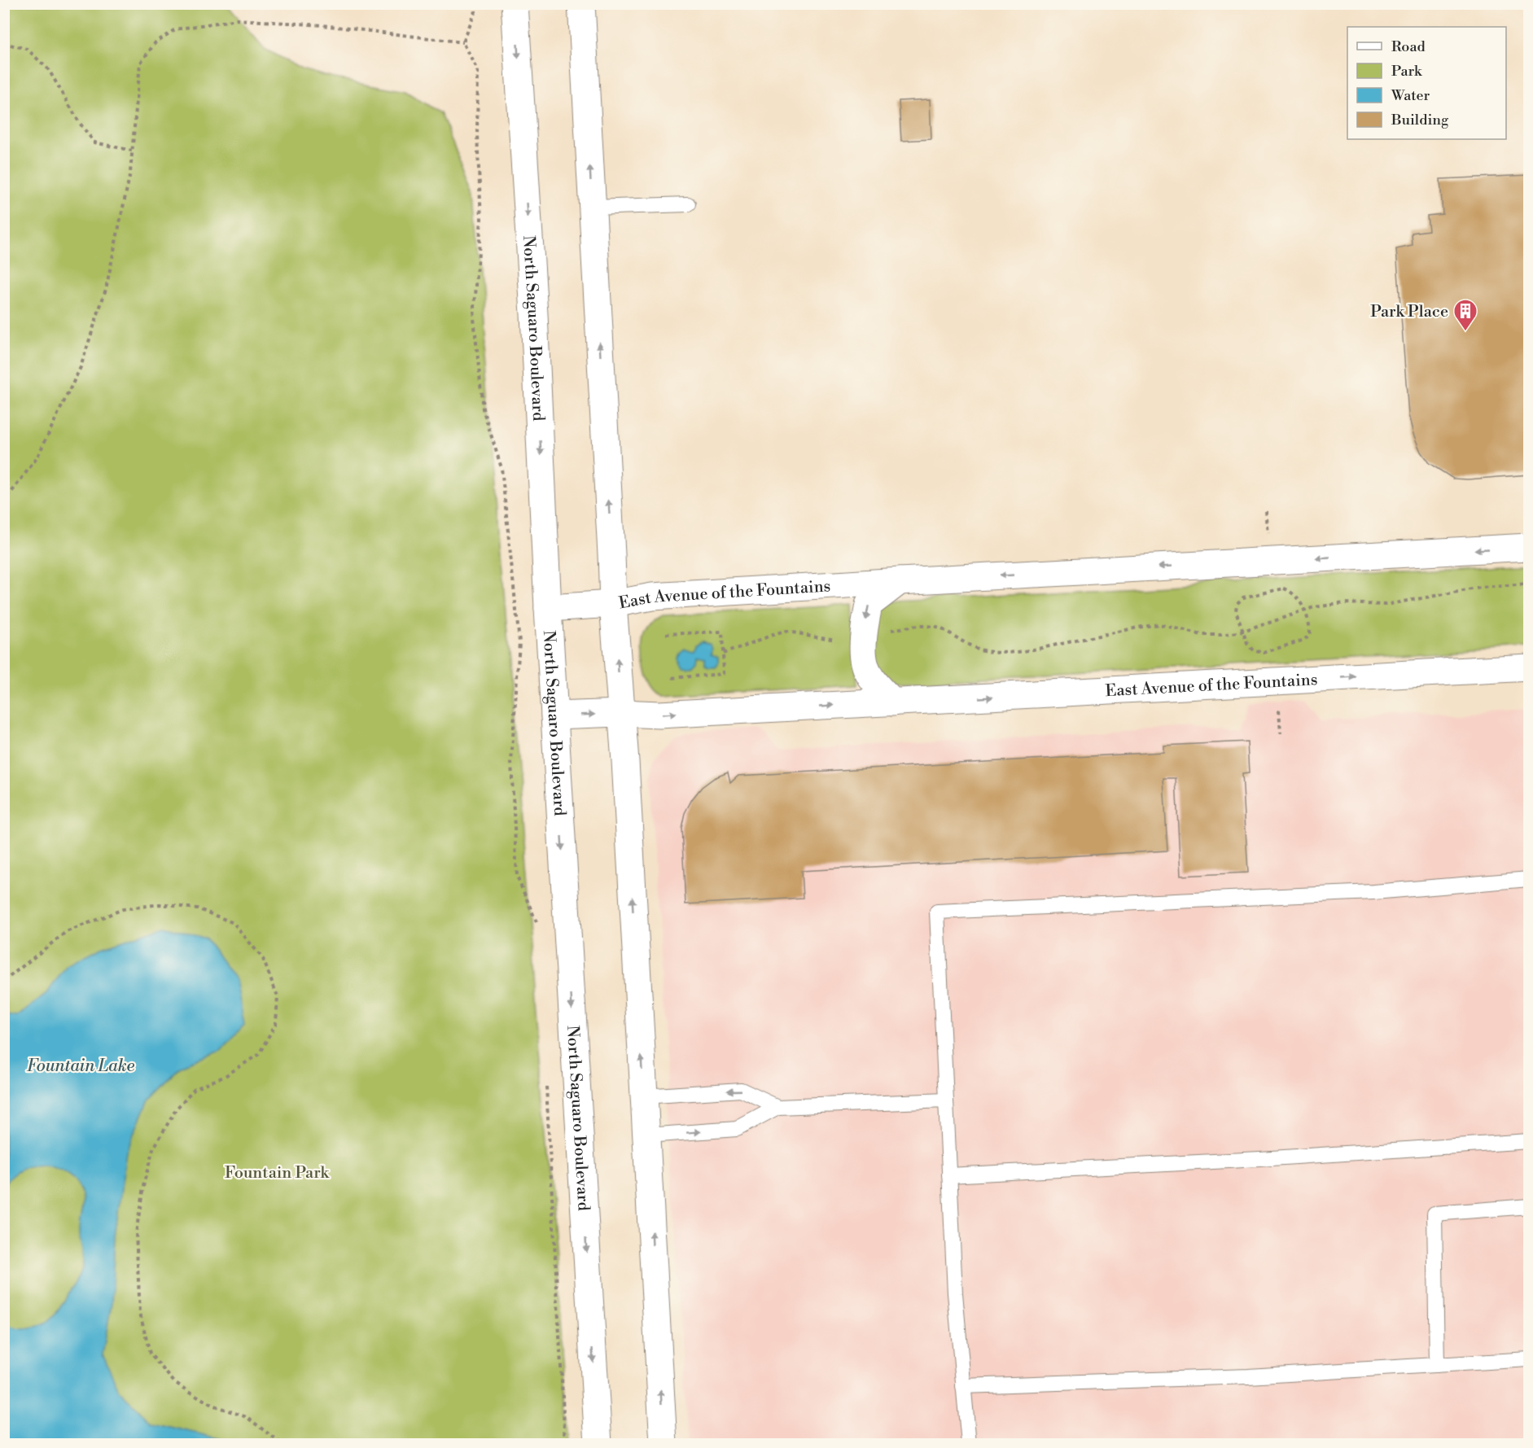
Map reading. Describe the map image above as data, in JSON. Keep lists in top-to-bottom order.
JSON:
{
  "streets": {
    "main road": ["North Saguaro Boulevard", "East Avenue of the Fountains"]
  },
  "crossings": [
    ["North Saguaro Boulevard", "East Avenue of the Fountains"]
  ],
  "water": ["Fountain Lake"],
  "parks": ["Fountain Park"],
  "places": {
    "building": ["Park Place"]
  },
  "legend": [
    "Road",
    "Park",
    "Water",
    "Building"
  ]
}
